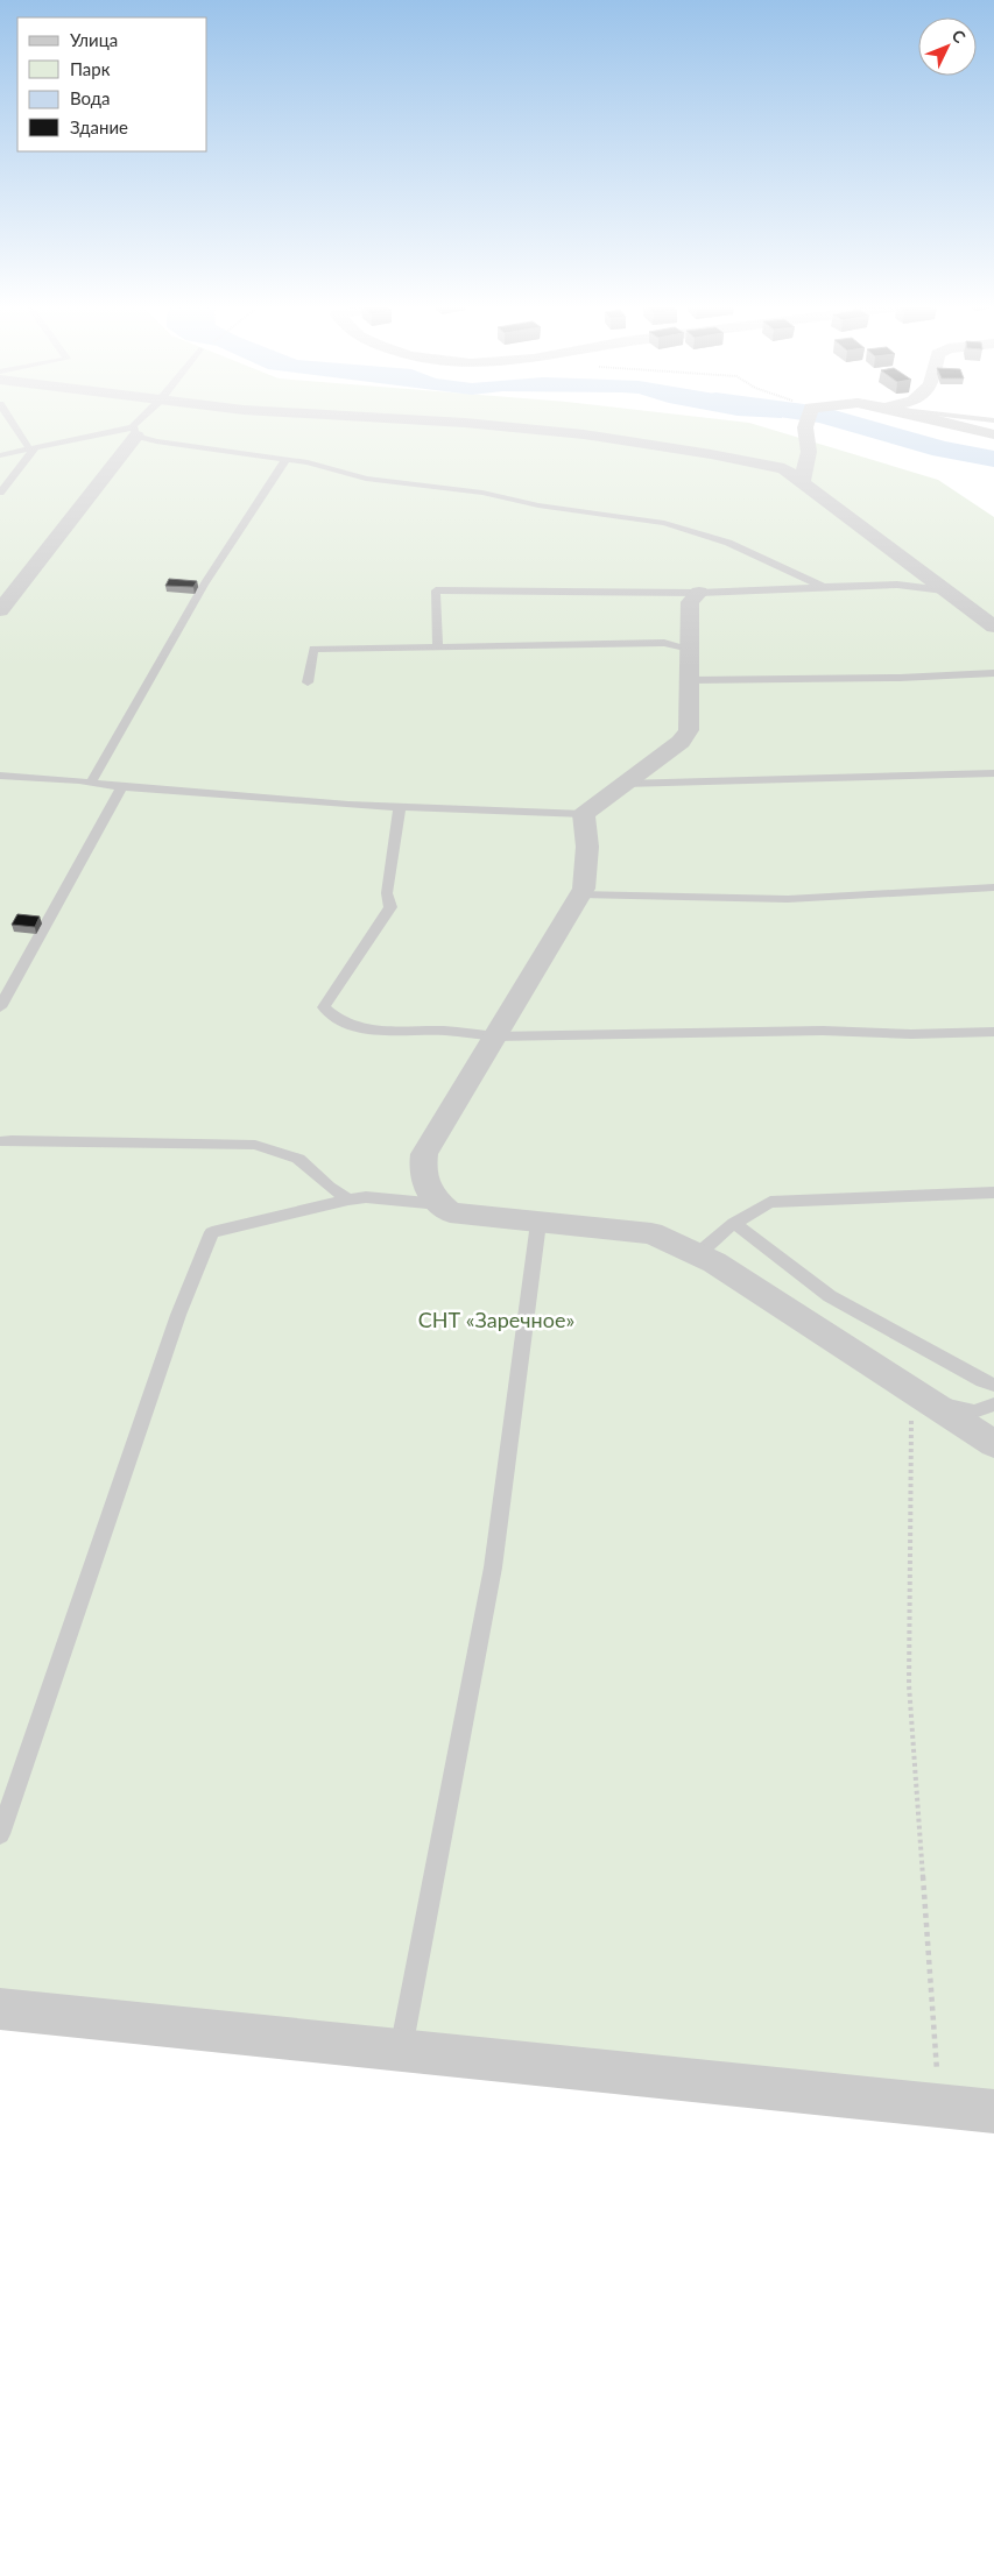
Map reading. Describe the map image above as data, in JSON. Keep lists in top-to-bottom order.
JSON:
{
  "parks": ["СНТ «Заречное»"],
  "legend": [
    "Улица",
    "Парк",
    "Вода",
    "Здание"
  ],
  "north": "top right"
}
